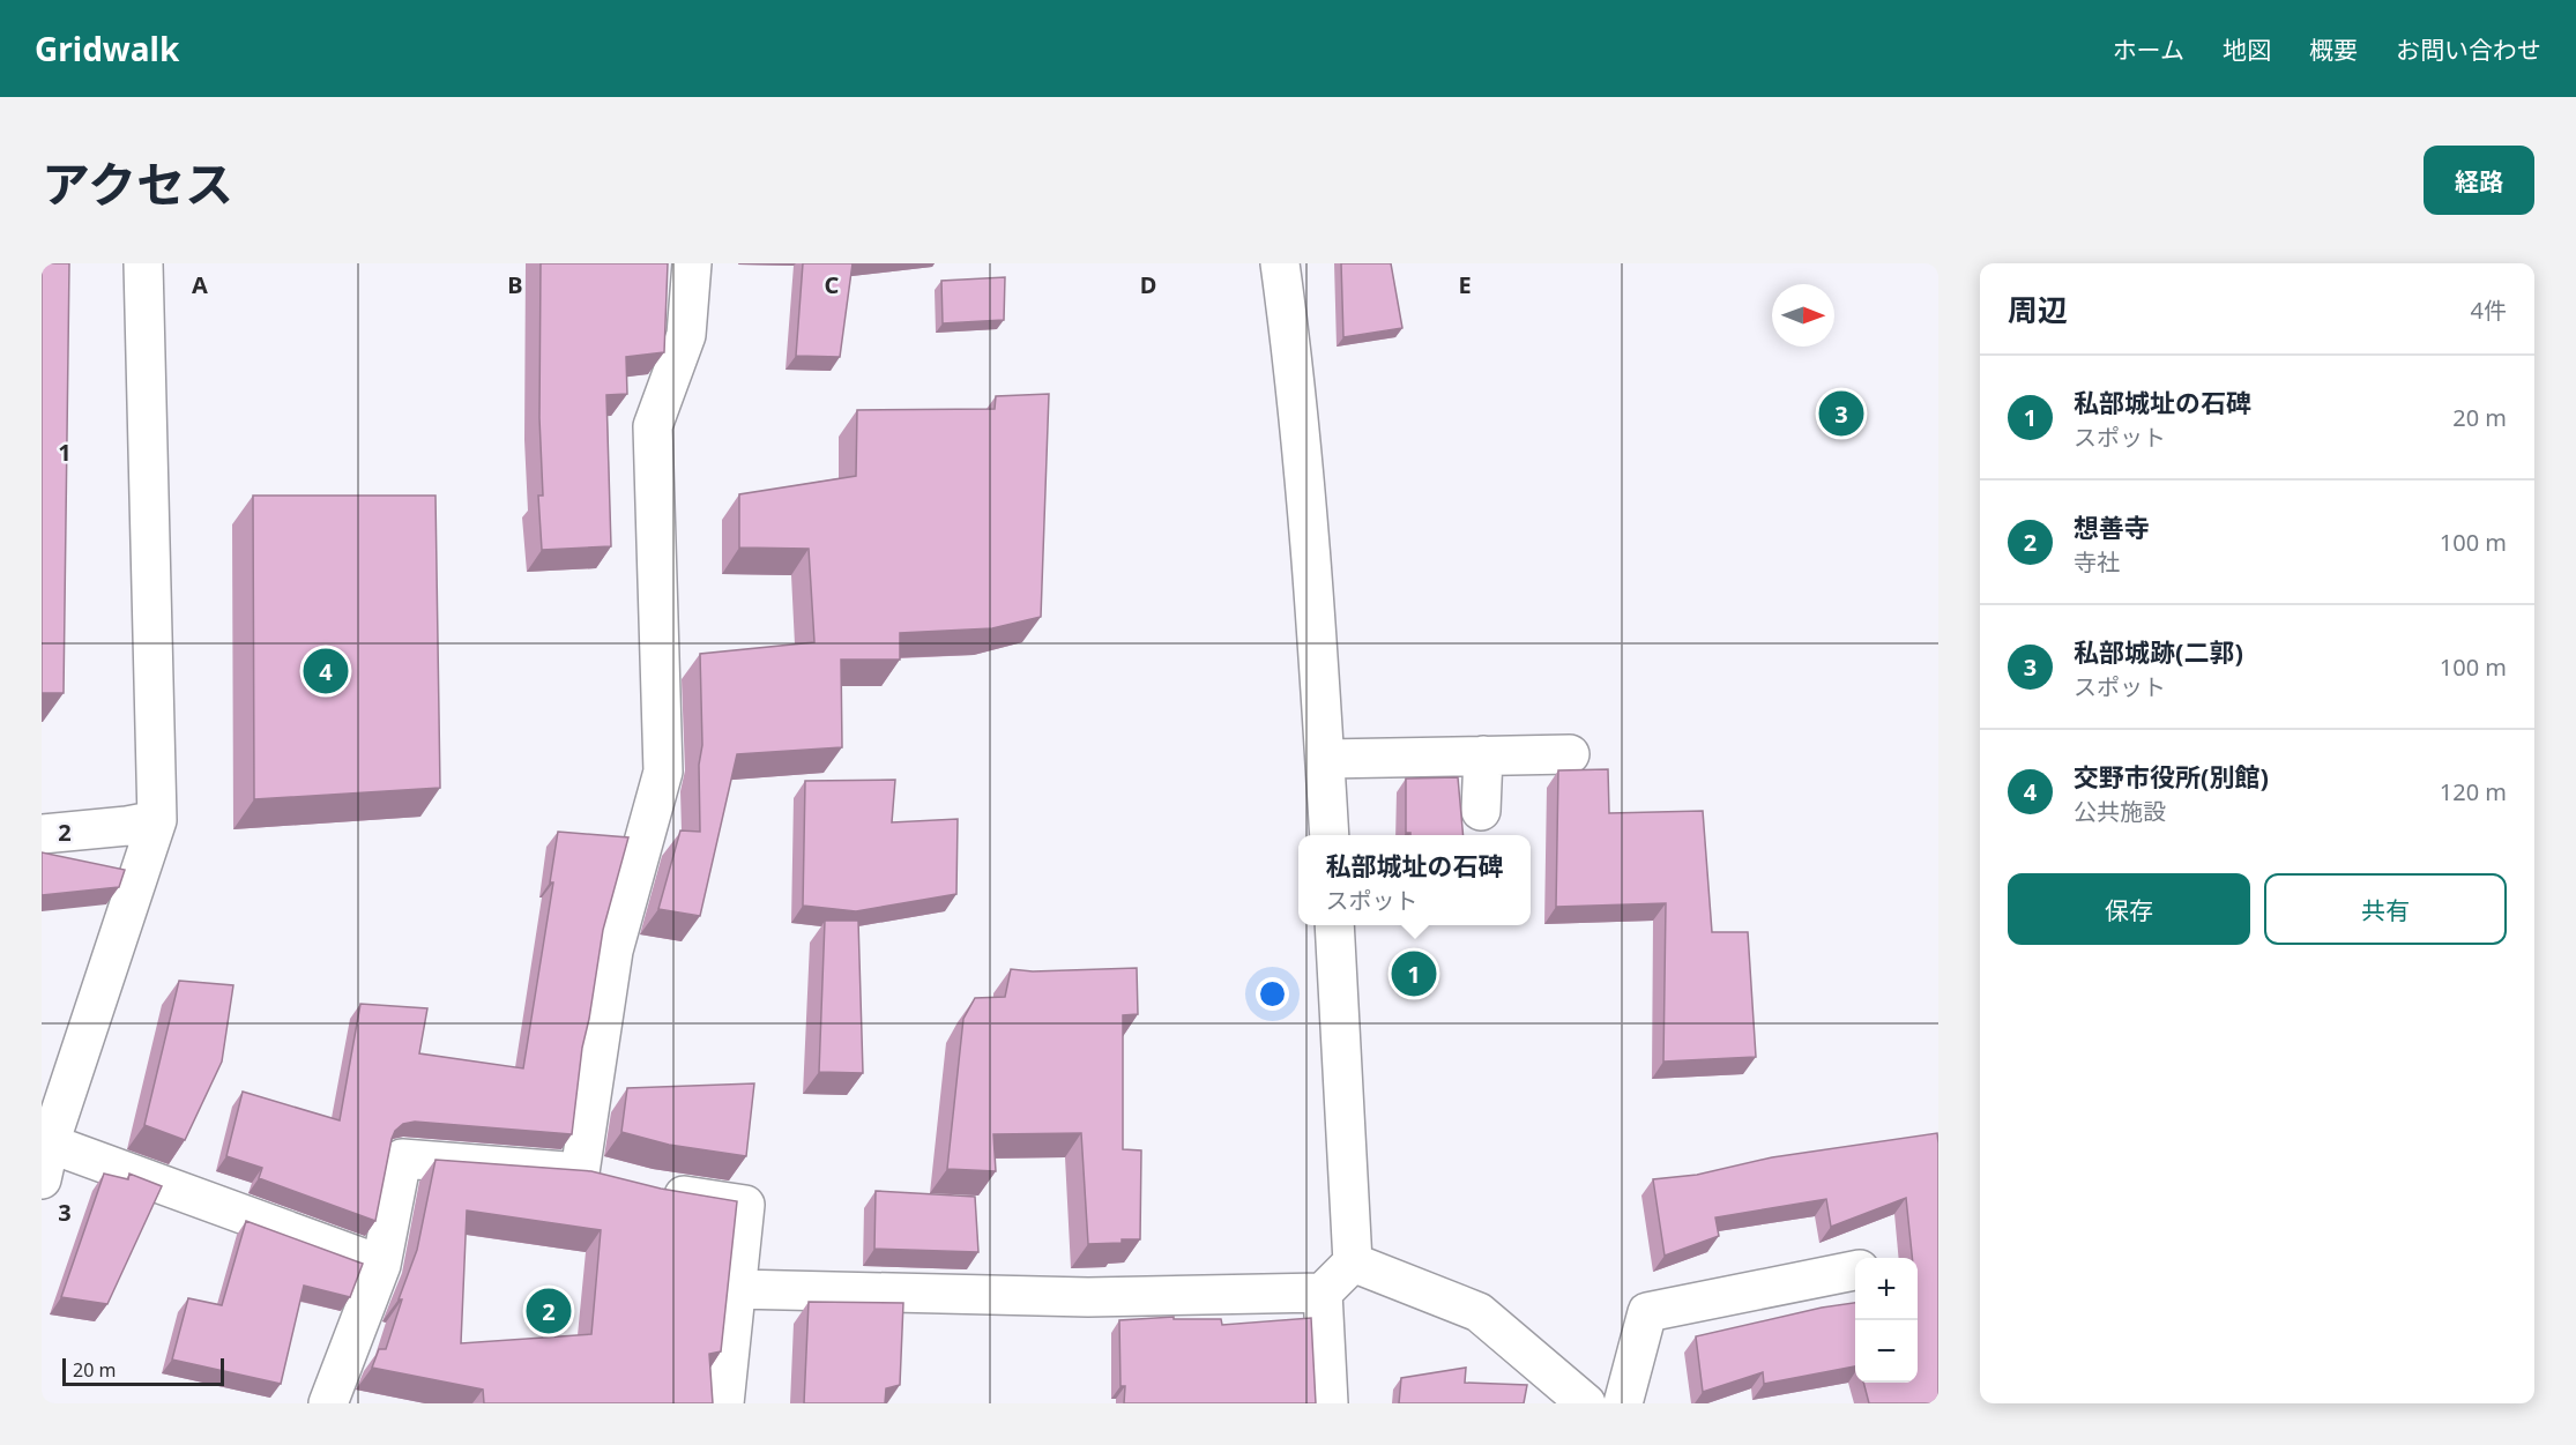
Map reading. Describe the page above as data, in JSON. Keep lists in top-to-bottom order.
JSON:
{
  "scale_bar": "20 m",
  "north": "right",
  "page": {
    "header": "Gridwalk",
    "nav": [
      "ホーム",
      "地図",
      "概要",
      "お問い合わせ"
    ],
    "title": "アクセス",
    "buttons": [
      "経路",
      ["保存", "共有"]
    ],
    "heading": ["周辺", "4件"],
    "list": [
      {
        "mark": "1",
        "name": "私部城址の石碑",
        "note": "スポット",
        "value": "20 m"
      },
      {
        "mark": "2",
        "name": "想善寺",
        "note": "寺社",
        "value": "100 m"
      },
      {
        "mark": "3",
        "name": "私部城跡(二郭)",
        "note": "スポット",
        "value": "100 m"
      },
      {
        "mark": "4",
        "name": "交野市役所(別館)",
        "note": "公共施設",
        "value": "120 m"
      }
    ],
    "pins": [
      "3",
      "4",
      "1",
      "2"
    ],
    "popup": ["私部城址の石碑", "スポット"],
    "map_buttons": ["+", "−"],
    "scale": "20 m"
  },
  "grid": {
    "columns": [
      "A",
      "B",
      "C",
      "D",
      "E"
    ],
    "rows": ["1", "2", "3"]
  }
}
